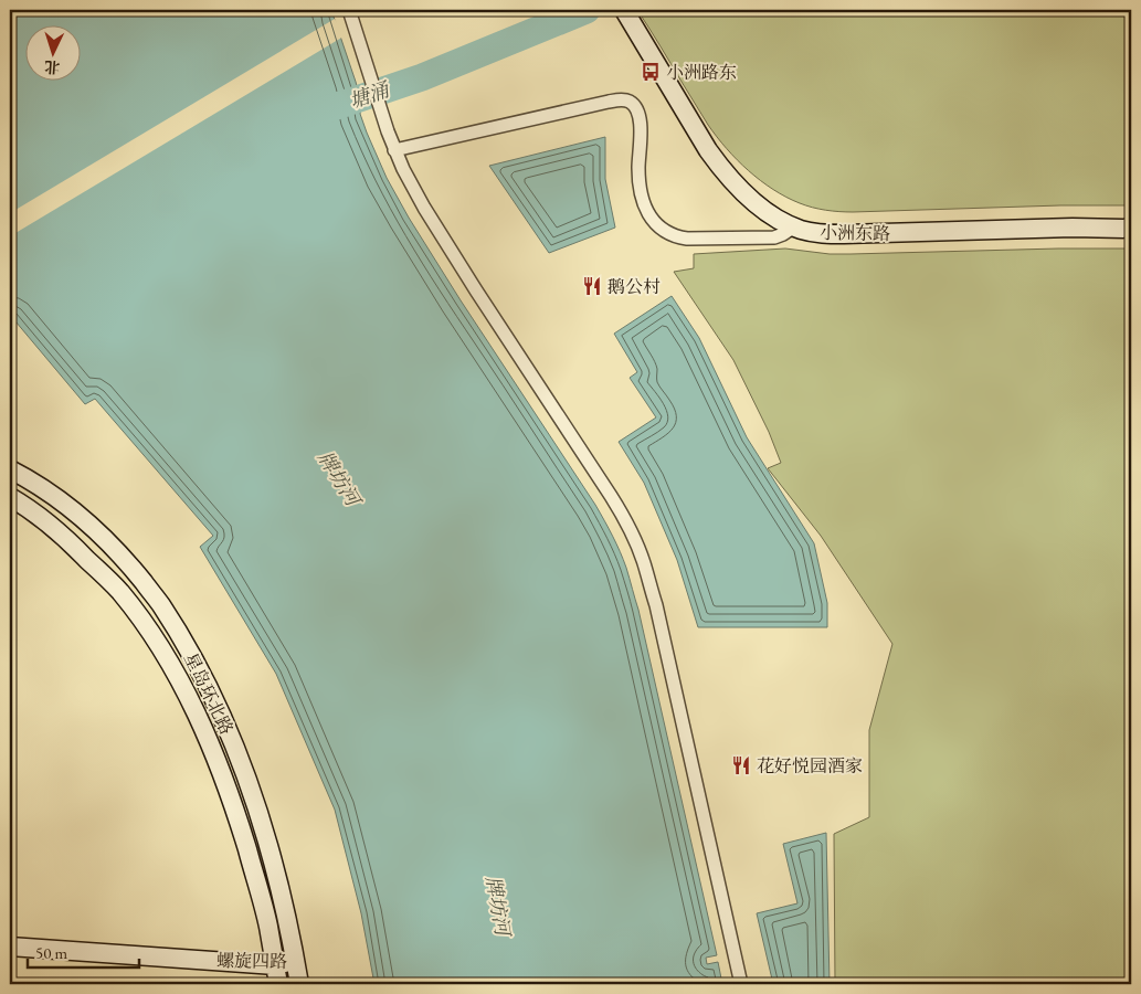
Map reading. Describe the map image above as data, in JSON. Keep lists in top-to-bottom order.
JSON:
{
  "streets": {
    "main road": ["小洲东路", "星岛环北路", "螺旋四路"]
  },
  "crossings": [
    ["星岛环北路", "螺旋四路"]
  ],
  "water": ["塘涌", "牌坊河"],
  "places": {
    "bus stop": ["小洲路东"],
    "restaurant": ["鹅公村", "花好悦园酒家"]
  },
  "scale_bar": "50 m",
  "north": "bottom"
}
